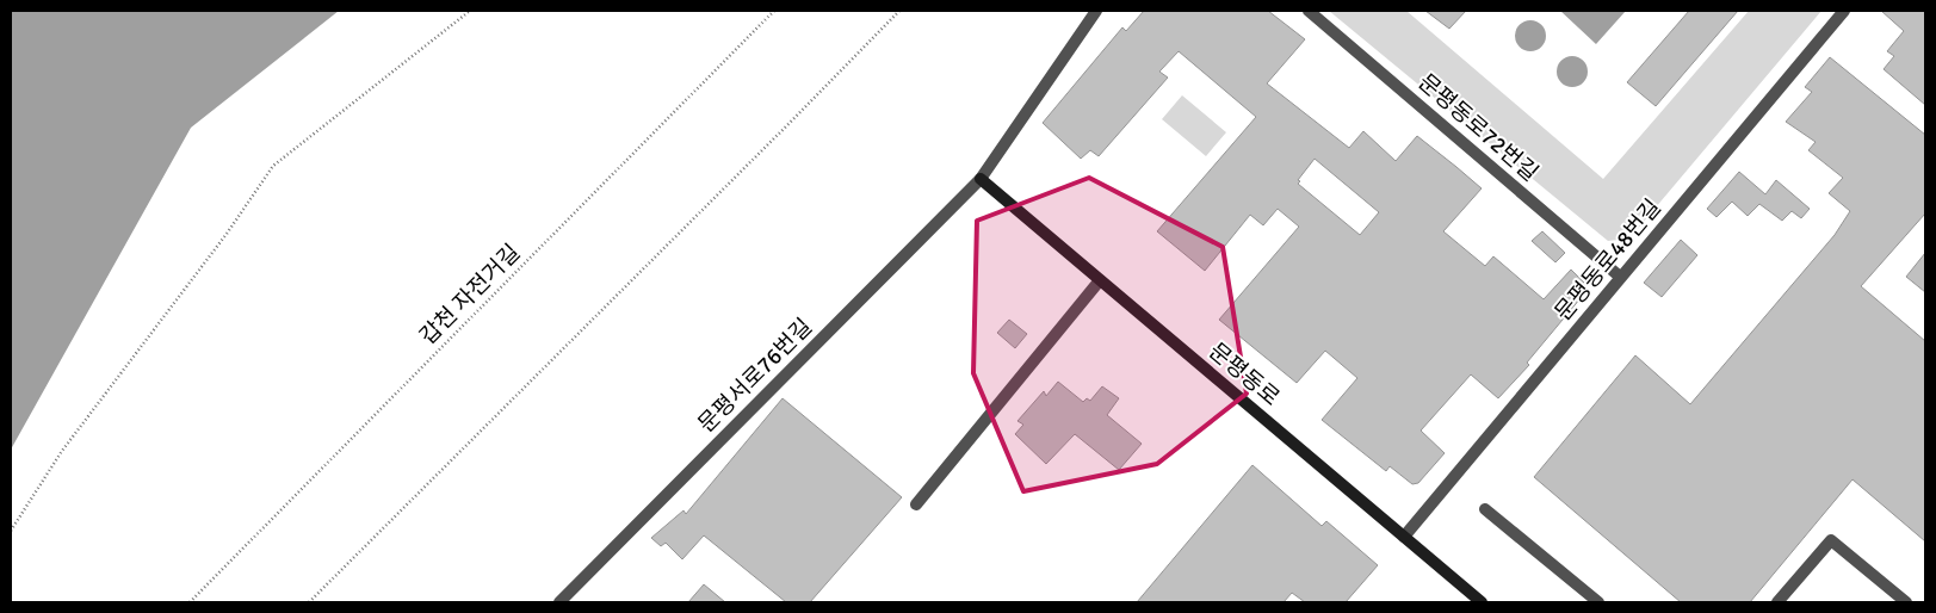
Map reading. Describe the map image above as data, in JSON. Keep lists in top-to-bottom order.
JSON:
{
  "streets": {
    "main road": ["문평동로"],
    "street": ["문평동로72번길", "문평동로48번길", "문평서로76번길"],
    "path": ["갑천 자전거길"]
  },
  "crossings": [
    ["문평동로72번길", "문평동로48번길"],
    ["문평동로48번길", "문평동로"],
    ["문평동로", "문평서로76번길"]
  ]
}
